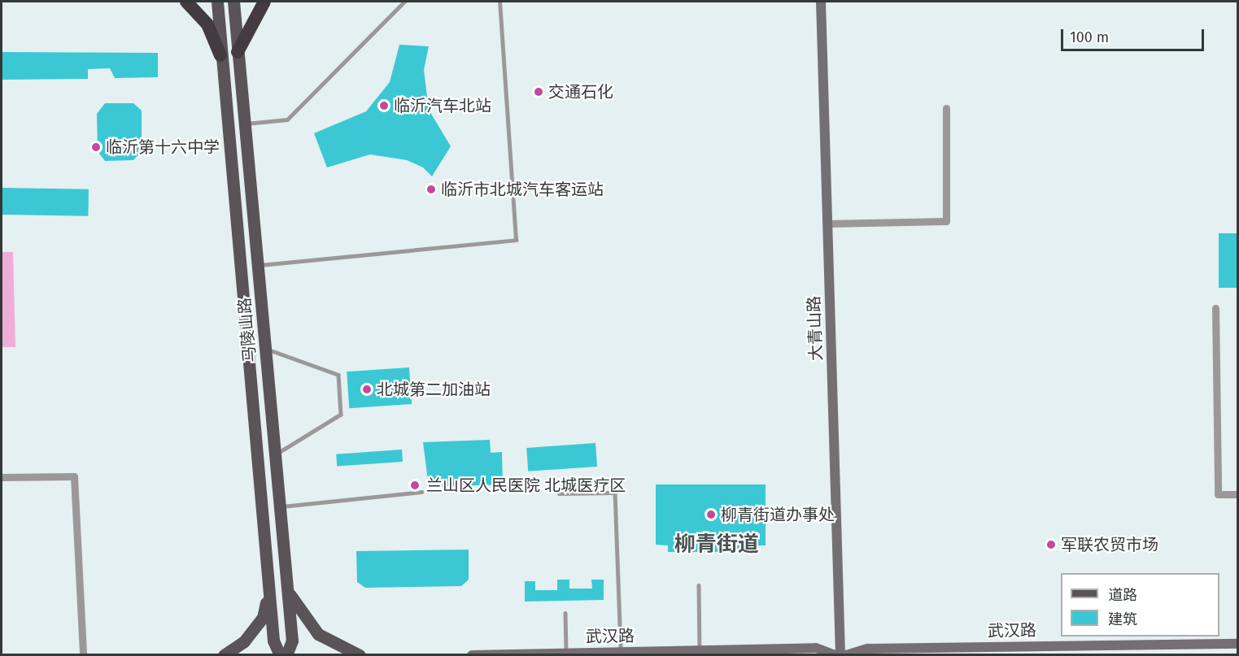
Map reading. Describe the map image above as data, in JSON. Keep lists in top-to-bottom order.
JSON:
{
  "streets": {
    "main road": ["大青山路", "马陵山路", "武汉路"]
  },
  "districts": ["柳青街道"],
  "places": [
    "交通石化",
    "临沂汽车北站",
    "临沂第十六中学",
    "临沂市北城汽车客运站",
    "北城第二加油站",
    "兰山区人民医院 北城医疗区",
    "柳青街道办事处",
    "军联农贸市场"
  ],
  "legend": ["道路", "建筑"],
  "scale_bar": "100 m"
}
